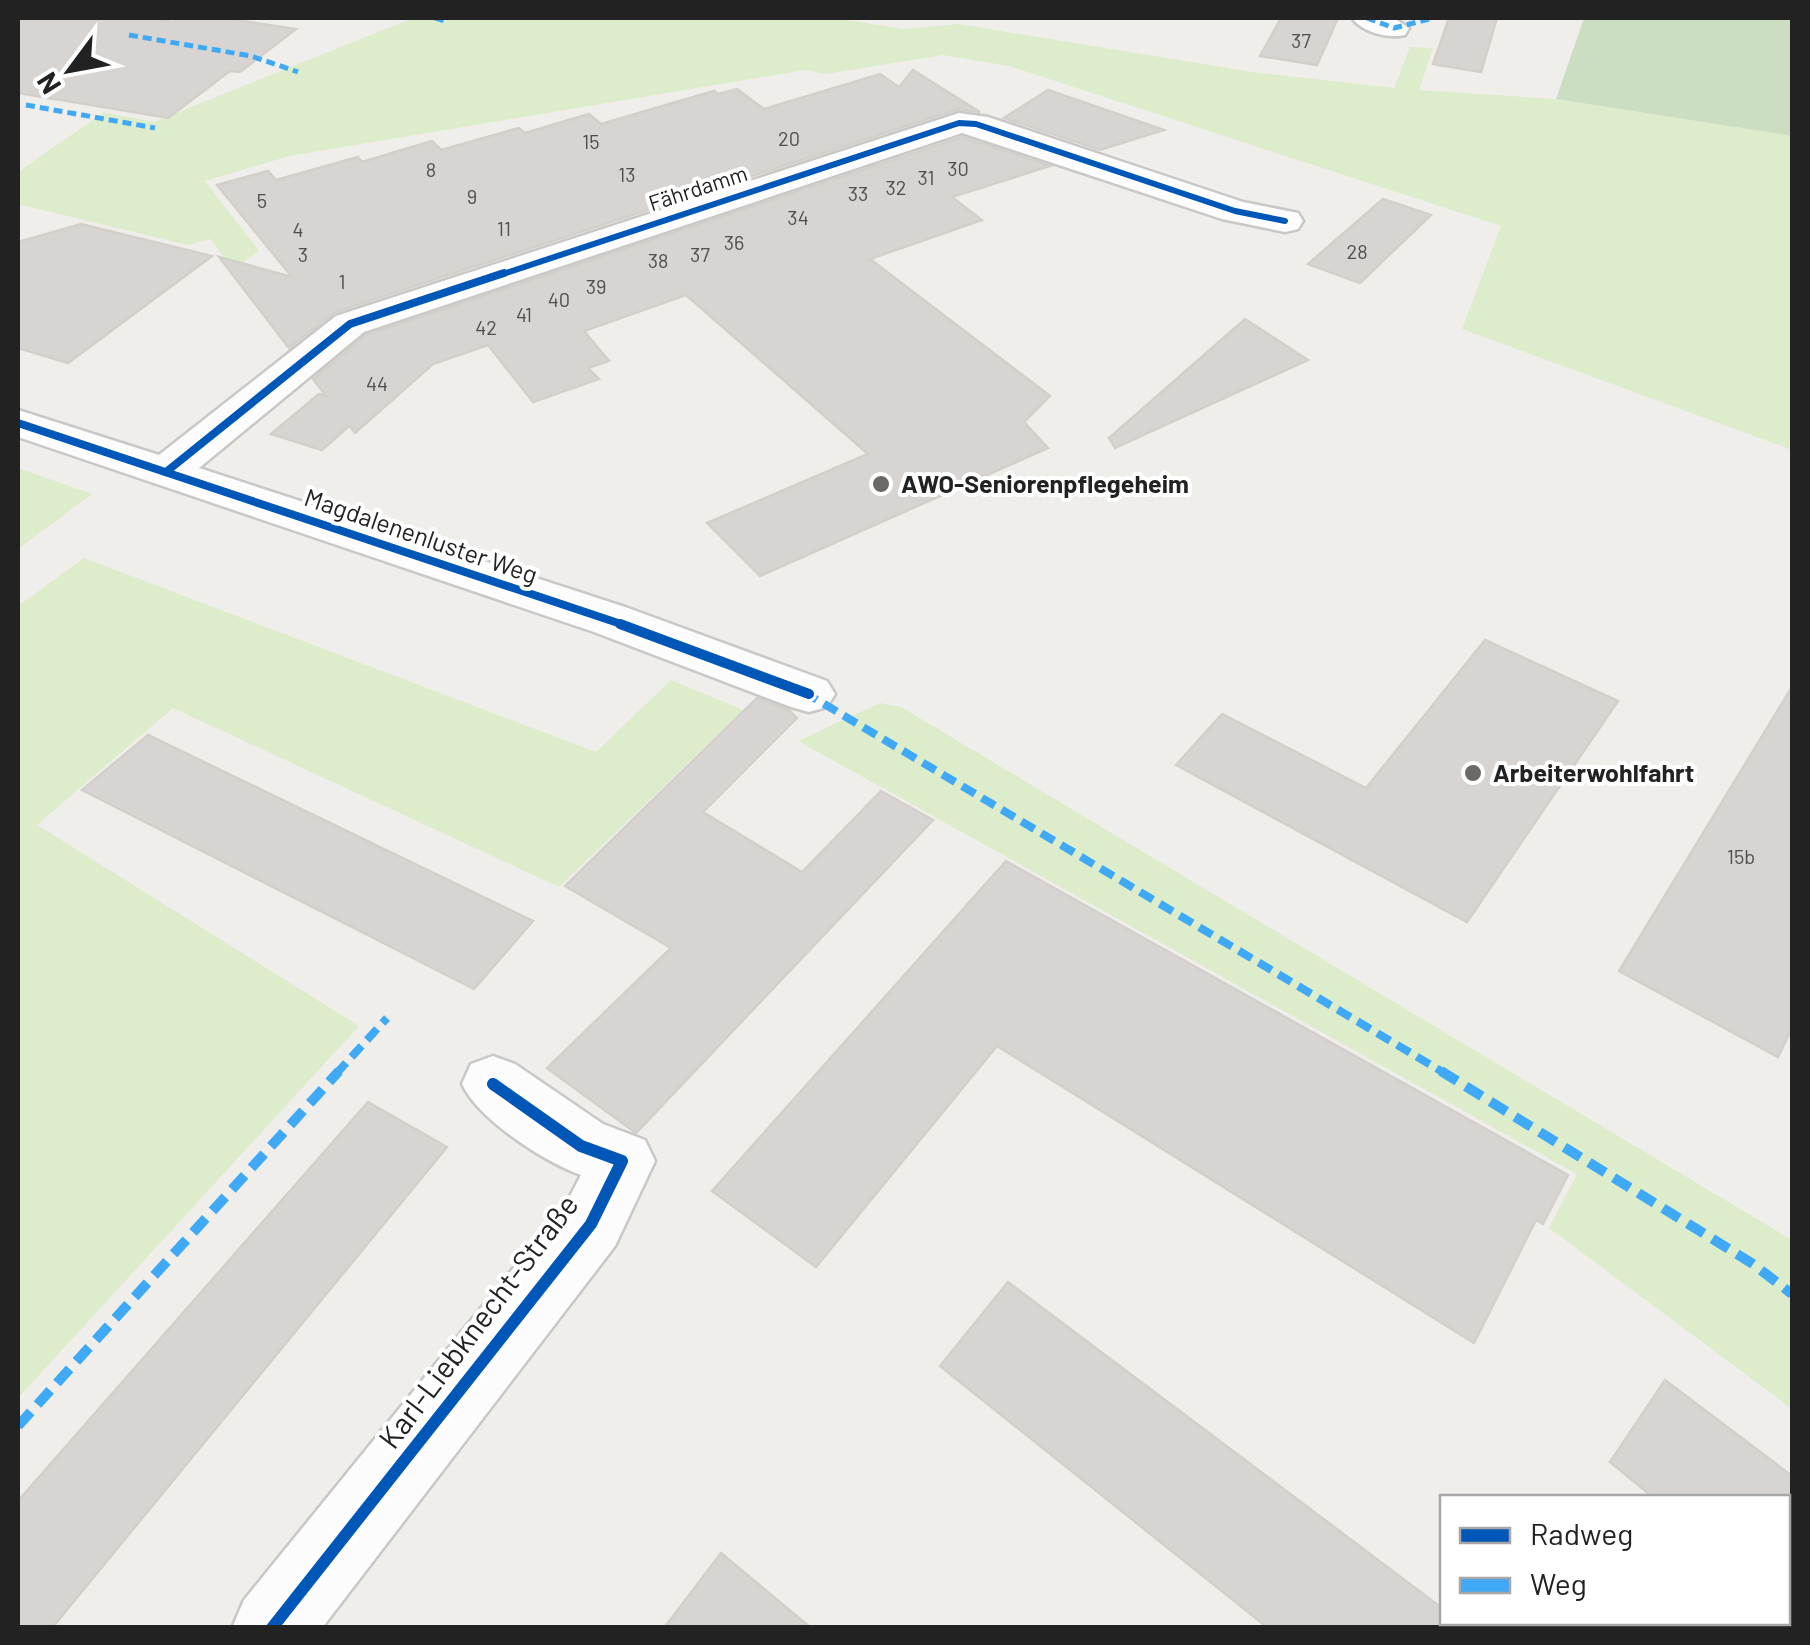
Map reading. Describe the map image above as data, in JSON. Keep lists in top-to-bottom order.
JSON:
{
  "streets": {
    "street": ["Fährdamm", "Magdalenenluster Weg", "Karl-Liebknecht-Straße"]
  },
  "crossings": [
    ["Fährdamm", "Magdalenenluster Weg"]
  ],
  "places": ["AWO-Seniorenpflegeheim", "Arbeiterwohlfahrt"],
  "house_numbers": [
    "37",
    "20",
    "15",
    "30",
    "8",
    "13",
    "31",
    "32",
    "33",
    "9",
    "5",
    "34",
    "11",
    "4",
    "36",
    "28",
    "3",
    "37",
    "38",
    "1",
    "39",
    "40",
    "41",
    "42",
    "44",
    "15b"
  ],
  "legend": ["Radweg", "Weg"],
  "north": "bottom left"
}
